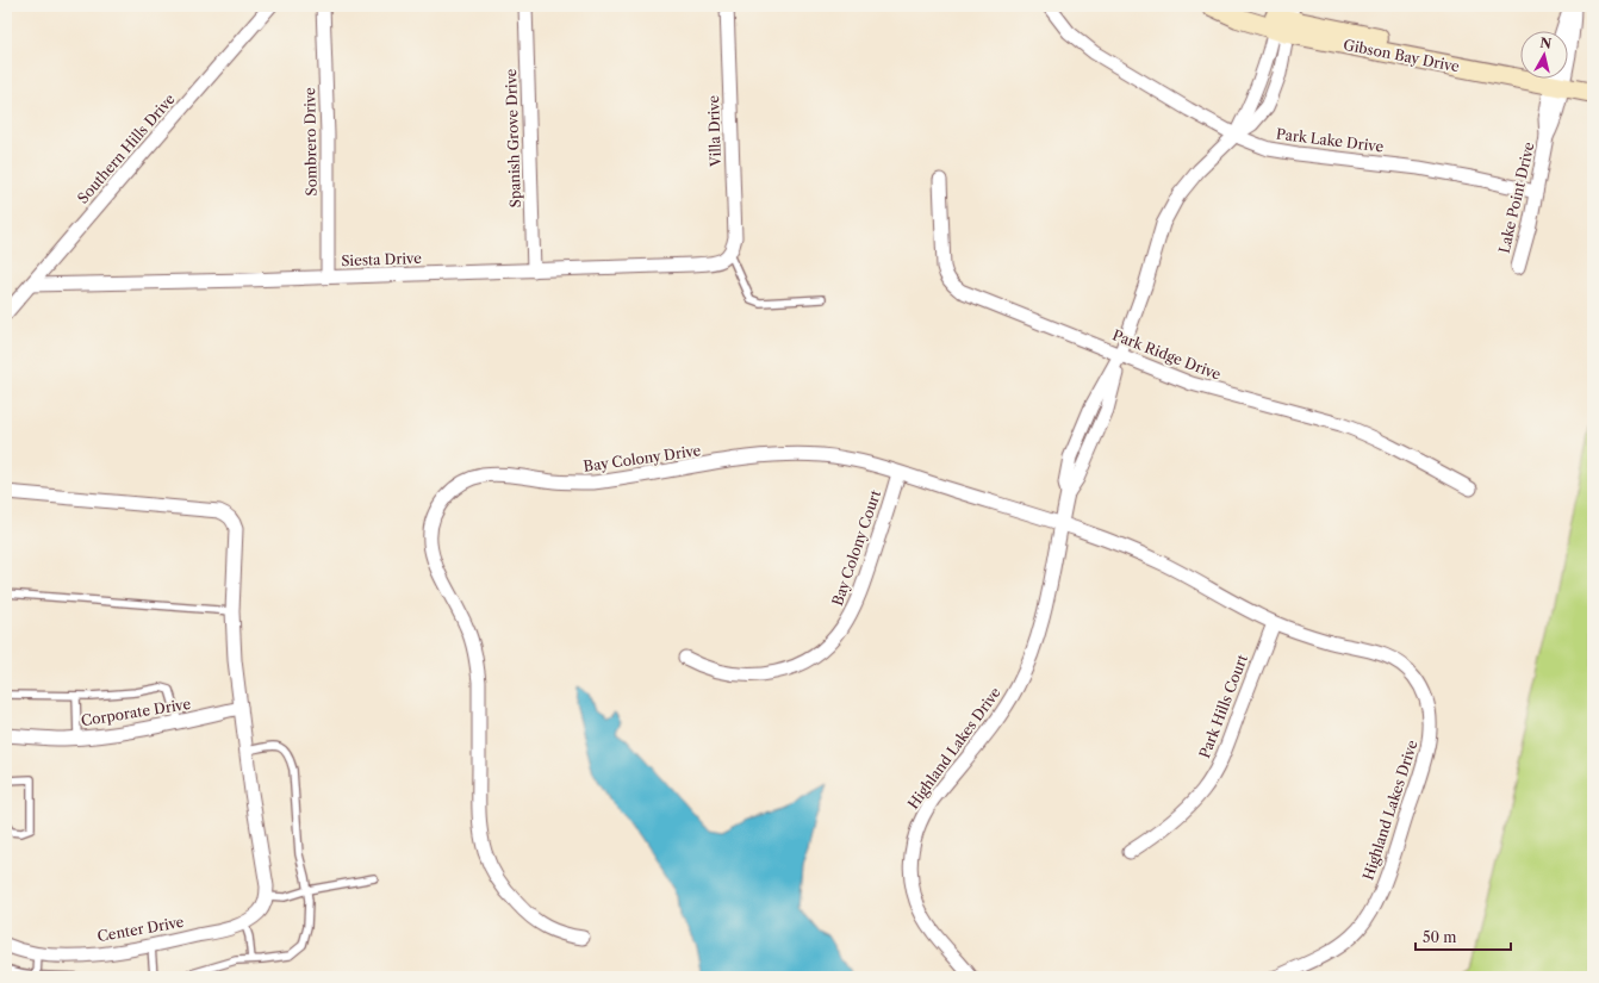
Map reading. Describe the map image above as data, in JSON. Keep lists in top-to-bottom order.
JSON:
{
  "streets": {
    "street": [
      "Gibson Bay Drive",
      "Villa Drive",
      "Spanish Grove Drive",
      "Park Lake Drive",
      "Sombrero Drive",
      "Southern Hills Drive",
      "Lake Point Drive",
      "Siesta Drive",
      "Park Ridge Drive",
      "Bay Colony Drive",
      "Bay Colony Court",
      "Park Hills Court",
      "Corporate Drive",
      "Highland Lakes Drive",
      "Center Drive"
    ]
  },
  "crossings": [
    ["Gibson Bay Drive", "Highland Lakes Drive"],
    ["Villa Drive", "Siesta Drive"],
    ["Spanish Grove Drive", "Siesta Drive"],
    ["Park Lake Drive", "Lake Point Drive"],
    ["Park Lake Drive", "Highland Lakes Drive"],
    ["Sombrero Drive", "Siesta Drive"],
    ["Southern Hills Drive", "Siesta Drive"],
    ["Park Ridge Drive", "Highland Lakes Drive"],
    ["Bay Colony Drive", "Bay Colony Court"],
    ["Bay Colony Drive", "Highland Lakes Drive"],
    ["Park Hills Court", "Highland Lakes Drive"]
  ],
  "scale_bar": "50 m",
  "north": "top"
}
